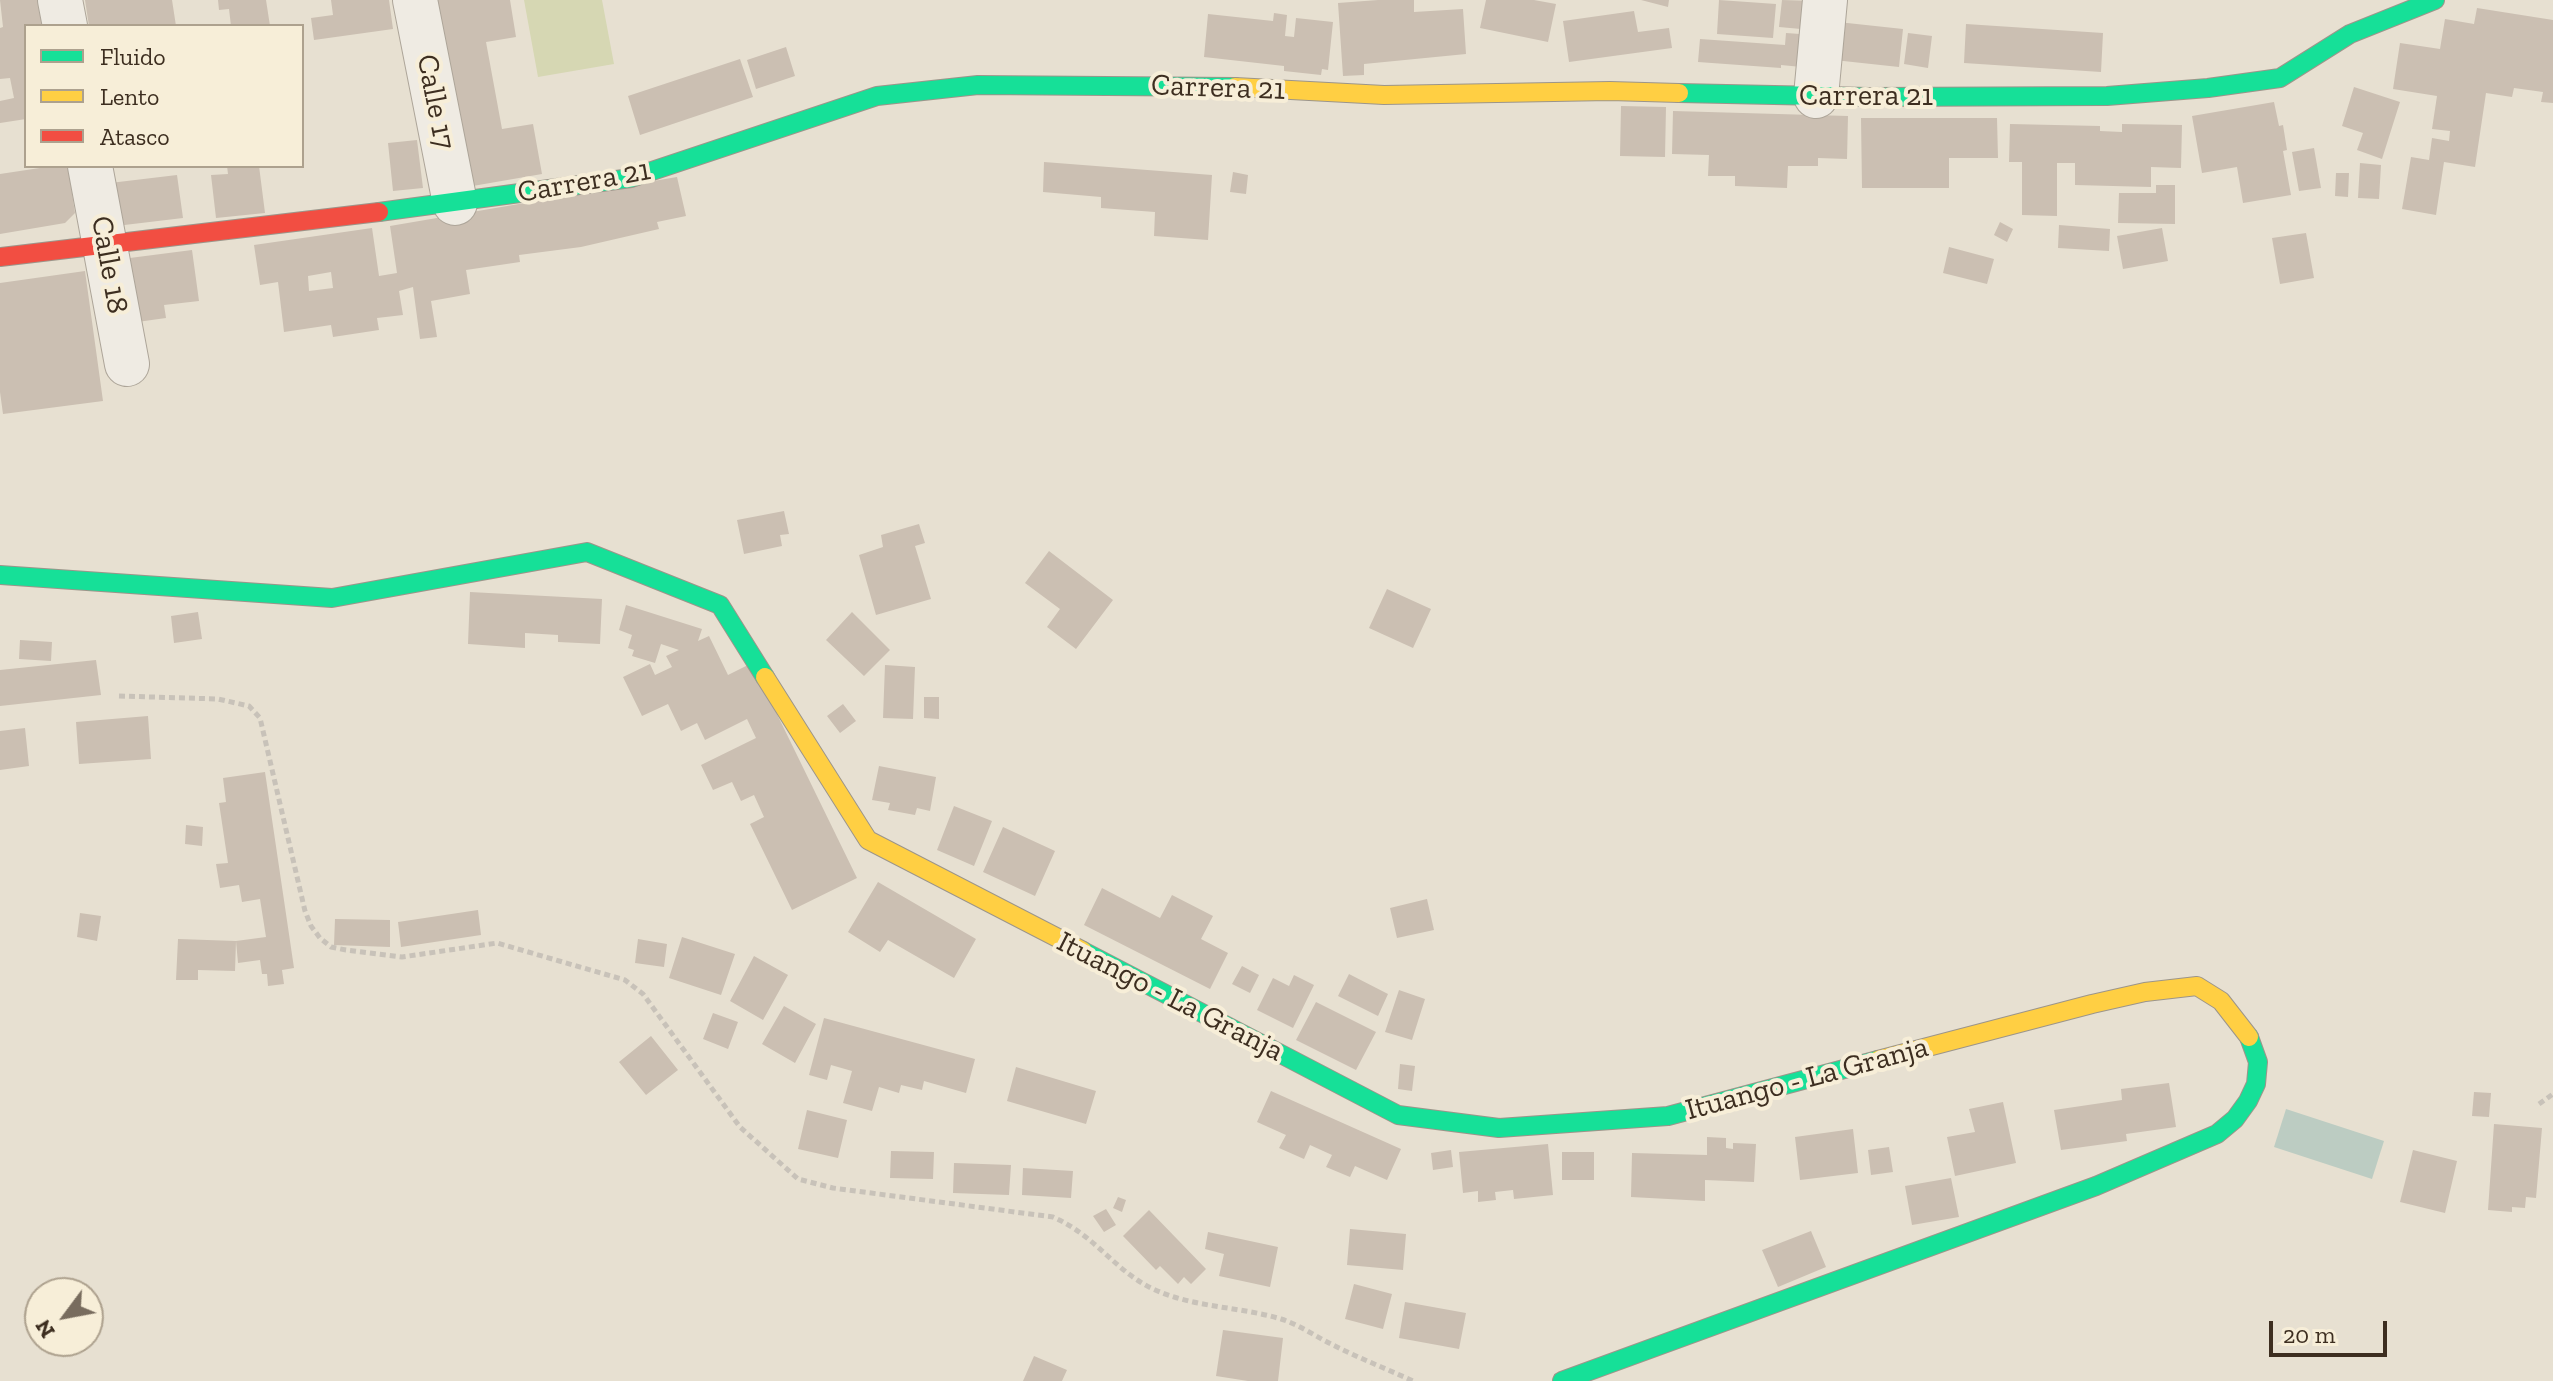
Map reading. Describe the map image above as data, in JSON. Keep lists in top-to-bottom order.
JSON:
{
  "streets": {
    "street": [
      "Carrera 21",
      "Calle 17",
      "Calle 18",
      "Ituango - La Granja"
    ]
  },
  "crossings": [
    ["Carrera 21", "Calle 17"],
    ["Carrera 21", "Calle 18"]
  ],
  "legend": ["Fluido", "Lento", "Atasco"],
  "scale_bar": "20 m",
  "north": "bottom left"
}
